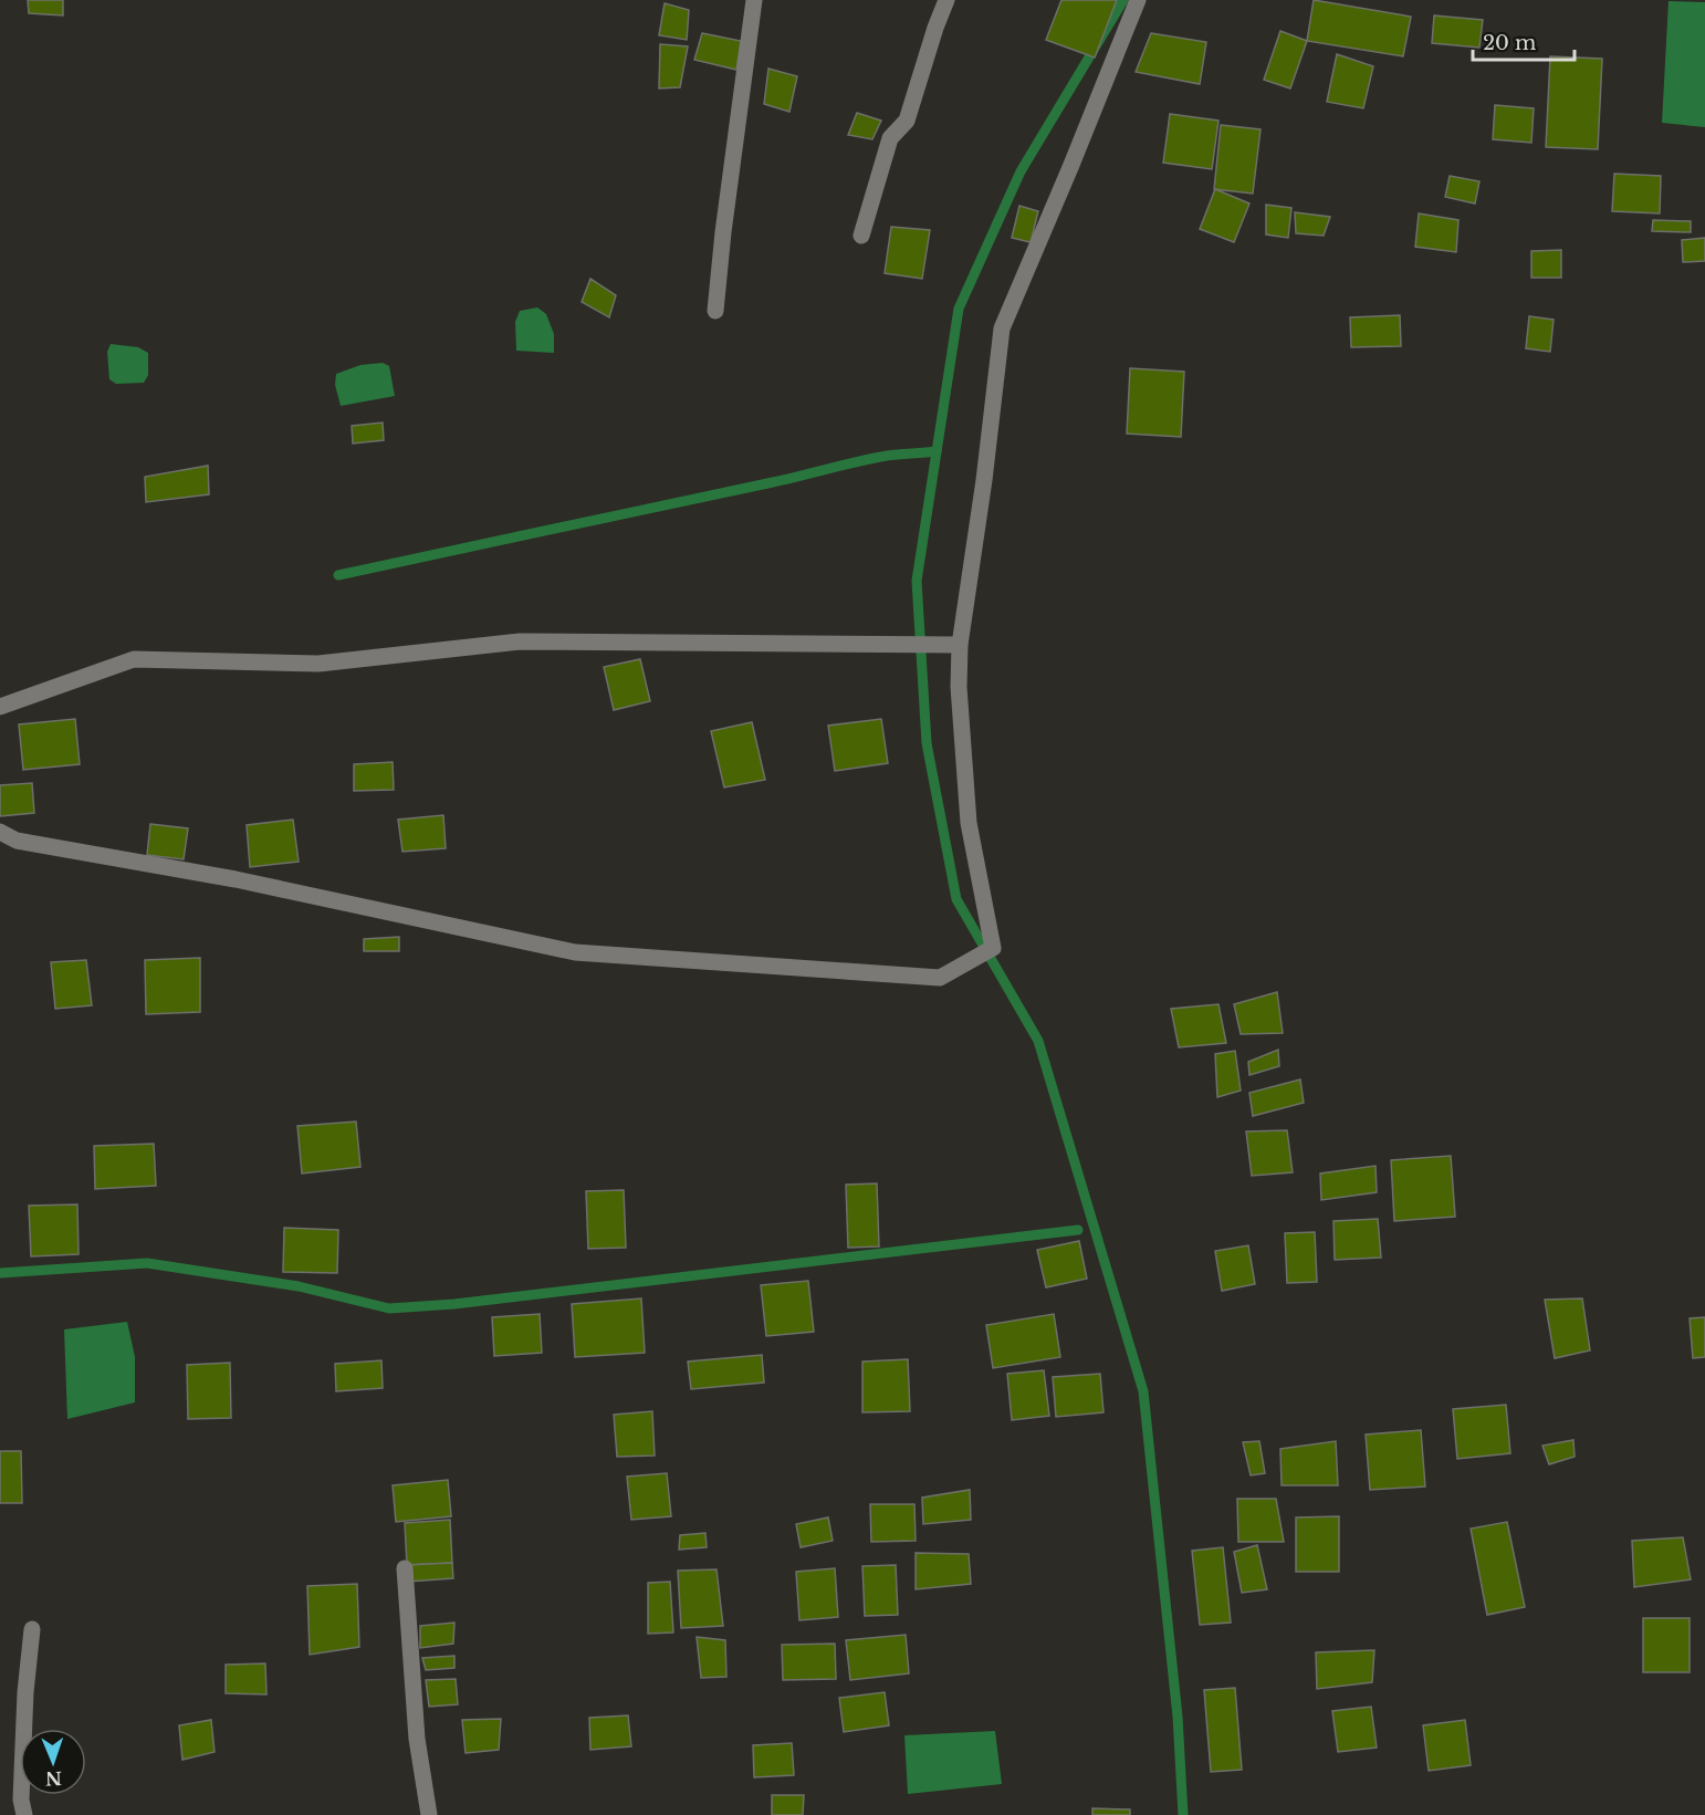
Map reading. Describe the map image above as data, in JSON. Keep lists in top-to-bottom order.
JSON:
{
  "scale_bar": "20 m",
  "north": "bottom"
}
